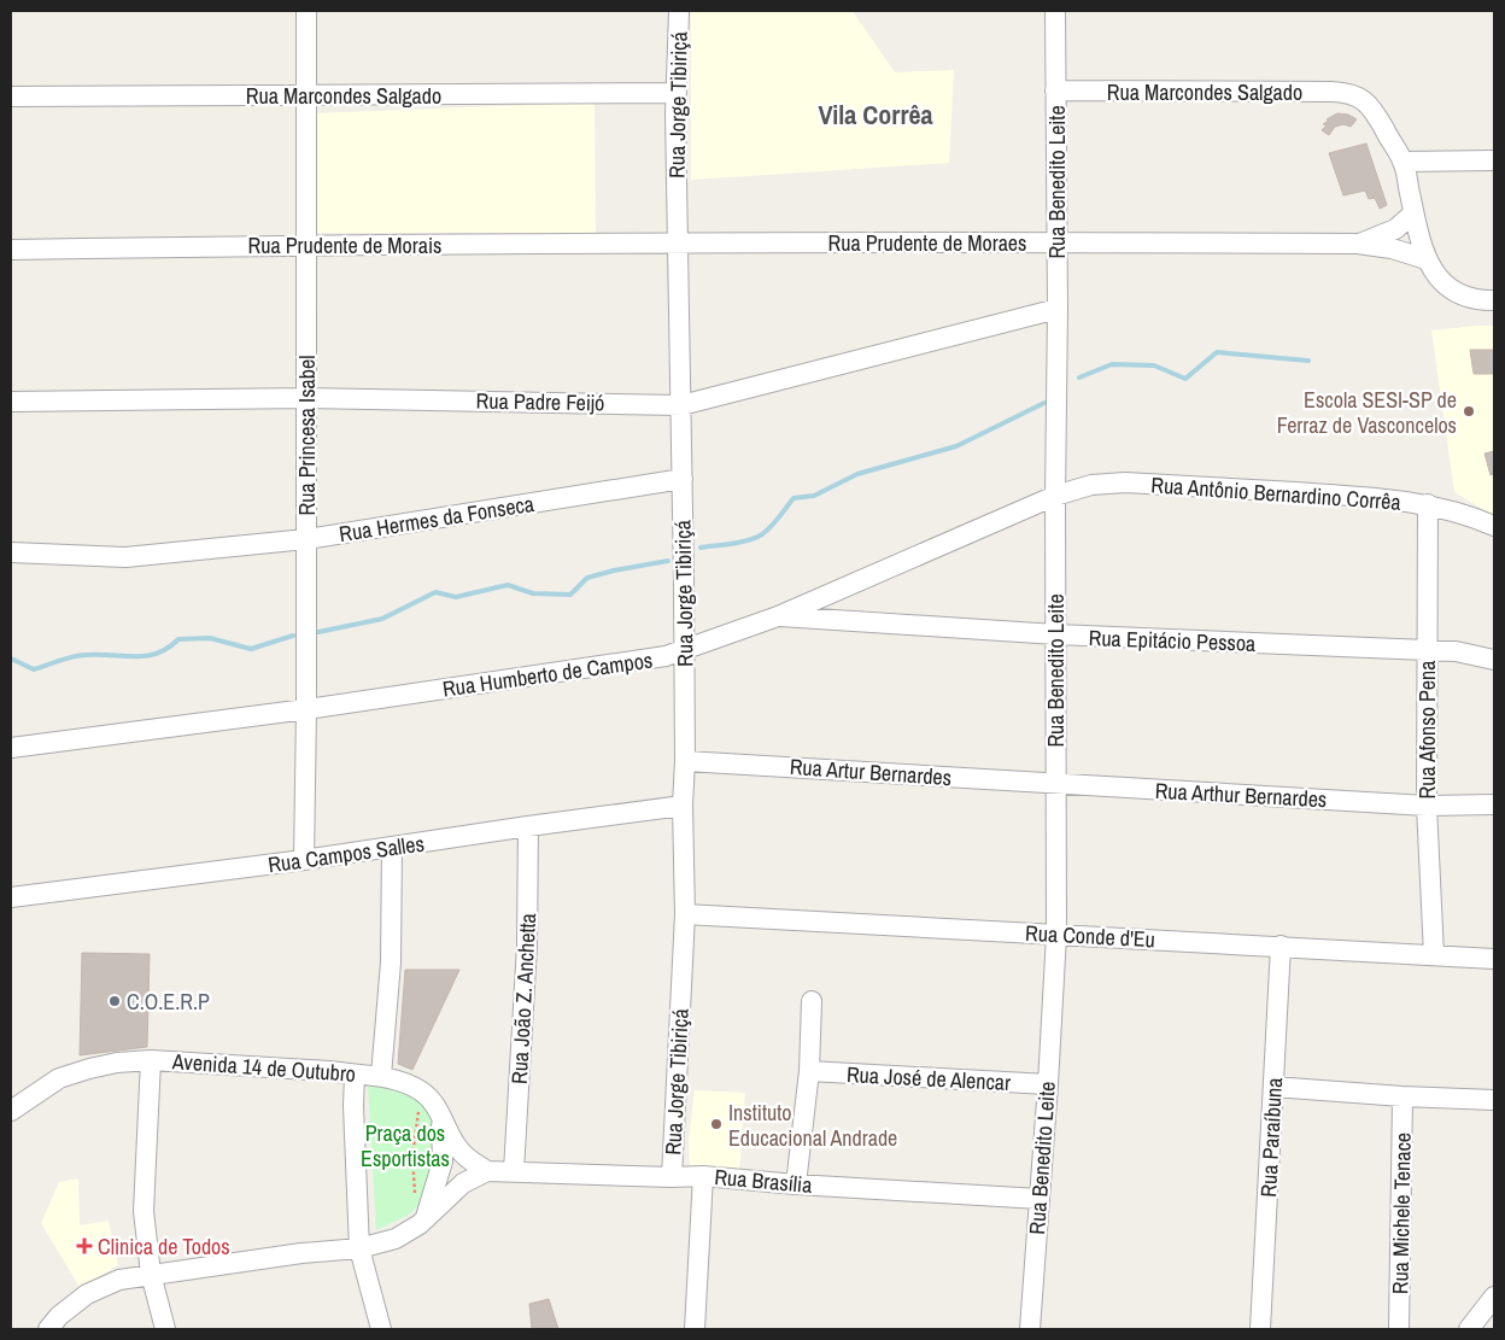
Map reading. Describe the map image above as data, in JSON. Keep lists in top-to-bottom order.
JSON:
{
  "streets": {
    "street": [
      "Rua Marcondes Salgado",
      "Rua Jorge Tibiriçá",
      "Rua Benedito Leite",
      "Rua Prudente de Moraes",
      "Rua Prudente de Morais",
      "Rua Padre Feijó",
      "Rua Princesa Isabel",
      "Rua Antônio Bernardino Corrêa",
      "Rua Hermes da Fonseca",
      "Rua Epitácio Pessoa",
      "Rua Humberto de Campos",
      "Rua Afonso Pena",
      "Rua Artur Bernardes",
      "Rua Arthur Bernardes",
      "Rua Campos Salles",
      "Rua Conde d'Eu",
      "Rua João Z. Anchetta",
      "Avenida 14 de Outubro",
      "Rua José de Alencar",
      "Rua Paraíbuna",
      "Rua Brasília",
      "Rua Michele Tenace"
    ]
  },
  "crossings": [
    ["Rua Marcondes Salgado", "Rua Jorge Tibiriçá"],
    ["Rua Marcondes Salgado", "Rua Benedito Leite"],
    ["Rua Marcondes Salgado", "Rua Princesa Isabel"],
    ["Rua Jorge Tibiriçá", "Rua Prudente de Moraes"],
    ["Rua Jorge Tibiriçá", "Rua Prudente de Morais"],
    ["Rua Jorge Tibiriçá", "Rua Padre Feijó"],
    ["Rua Jorge Tibiriçá", "Rua Hermes da Fonseca"],
    ["Rua Jorge Tibiriçá", "Rua Humberto de Campos"],
    ["Rua Jorge Tibiriçá", "Rua Artur Bernardes"],
    ["Rua Jorge Tibiriçá", "Rua Campos Salles"],
    ["Rua Jorge Tibiriçá", "Rua Conde d'Eu"],
    ["Rua Jorge Tibiriçá", "Rua Brasília"],
    ["Rua Benedito Leite", "Rua Prudente de Moraes"],
    ["Rua Benedito Leite", "Rua Padre Feijó"],
    ["Rua Benedito Leite", "Rua Antônio Bernardino Corrêa"],
    ["Rua Benedito Leite", "Rua Epitácio Pessoa"],
    ["Rua Benedito Leite", "Rua Humberto de Campos"],
    ["Rua Benedito Leite", "Rua Artur Bernardes"],
    ["Rua Benedito Leite", "Rua Arthur Bernardes"],
    ["Rua Benedito Leite", "Rua Conde d'Eu"],
    ["Rua Benedito Leite", "Rua José de Alencar"],
    ["Rua Benedito Leite", "Rua Brasília"],
    ["Rua Prudente de Moraes", "Rua Prudente de Morais"],
    ["Rua Prudente de Morais", "Rua Princesa Isabel"],
    ["Rua Padre Feijó", "Rua Princesa Isabel"],
    ["Rua Princesa Isabel", "Rua Hermes da Fonseca"],
    ["Rua Princesa Isabel", "Rua Humberto de Campos"],
    ["Rua Princesa Isabel", "Rua Campos Salles"],
    ["Rua Antônio Bernardino Corrêa", "Rua Humberto de Campos"],
    ["Rua Antônio Bernardino Corrêa", "Rua Afonso Pena"],
    ["Rua Epitácio Pessoa", "Rua Humberto de Campos"],
    ["Rua Epitácio Pessoa", "Rua Afonso Pena"],
    ["Rua Afonso Pena", "Rua Arthur Bernardes"],
    ["Rua Afonso Pena", "Rua Conde d'Eu"],
    ["Rua Artur Bernardes", "Rua Arthur Bernardes"],
    ["Rua Campos Salles", "Rua João Z. Anchetta"],
    ["Rua Conde d'Eu", "Rua Paraíbuna"],
    ["Rua João Z. Anchetta", "Rua Brasília"],
    ["Avenida 14 de Outubro", "Rua Brasília"]
  ],
  "districts": ["Vila Corrêa"],
  "parks": ["Praça dos Esportistas"],
  "places": {
    "other": ["Escola SESI-SP de Ferraz de Vasconcelos", "C.O.E.R.P", "Instituto Educacional Andrade"],
    "health": ["Clinica de Todos"]
  }
}
